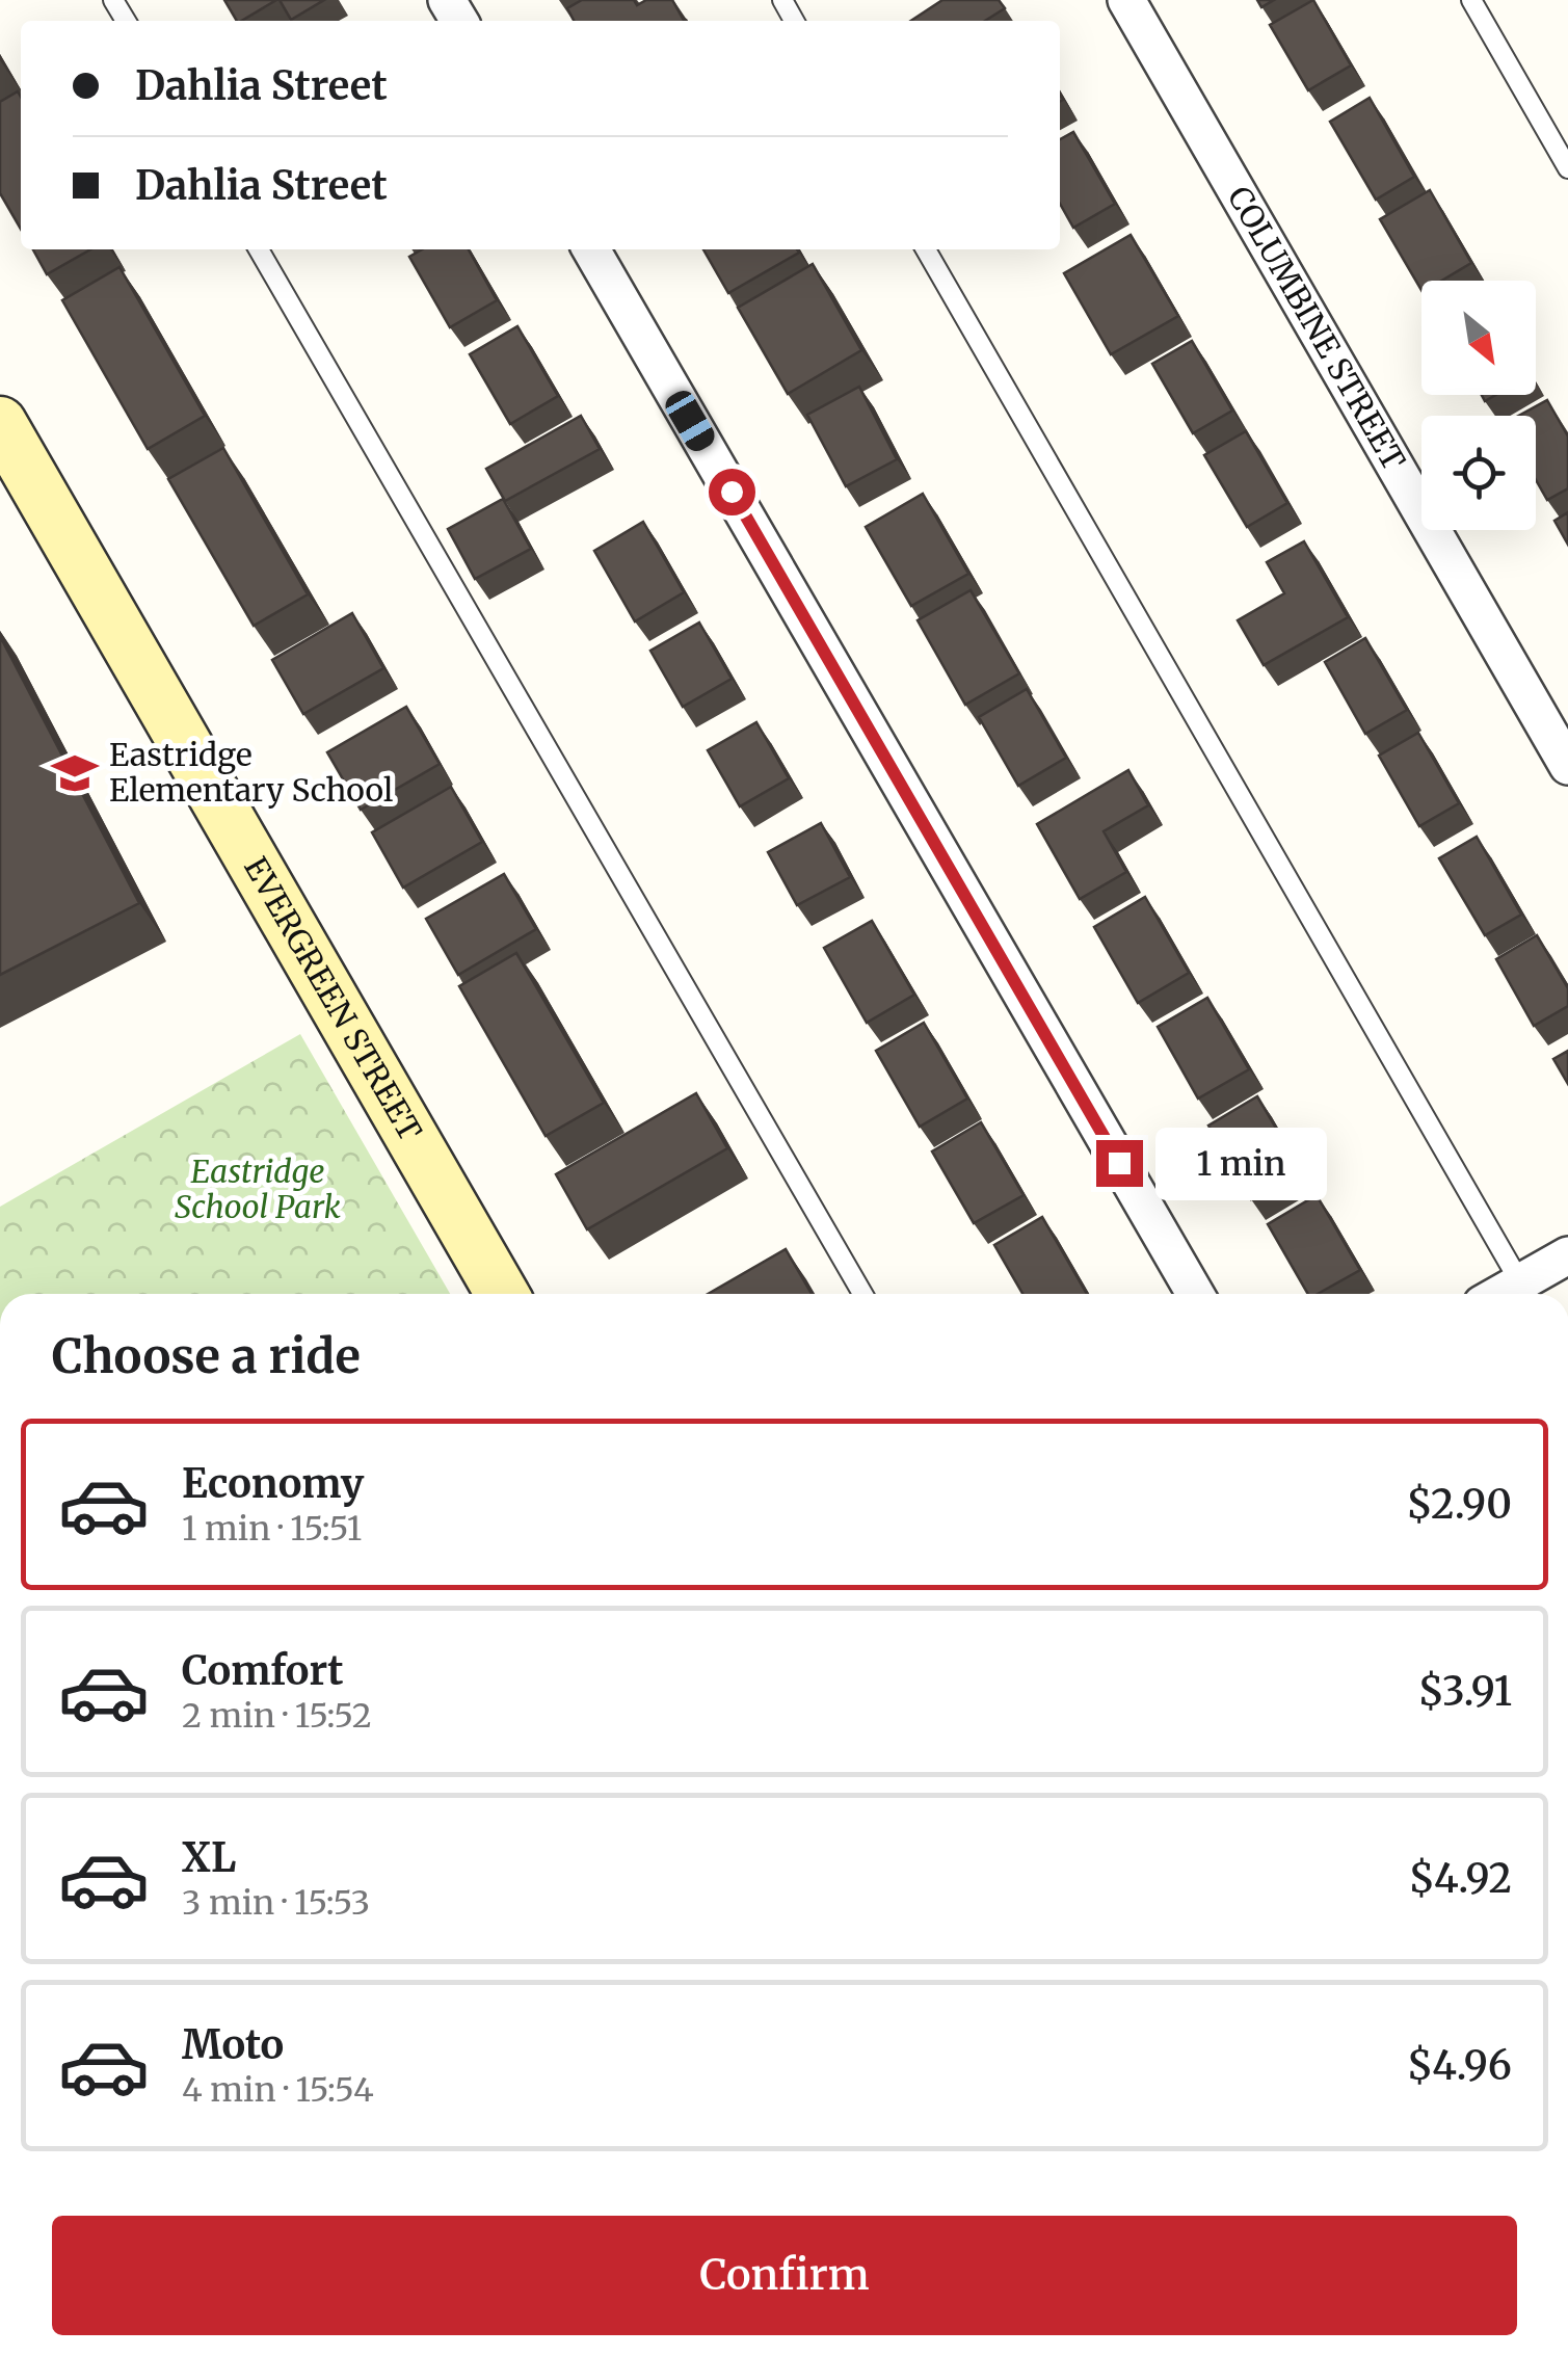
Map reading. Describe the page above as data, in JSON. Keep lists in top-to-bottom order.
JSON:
{
  "streets": {
    "street": ["COLUMBINE STREET", "EVERGREEN STREET"]
  },
  "parks": ["Eastridge School Park"],
  "places": {
    "school or university": ["Eastridge Elementary School"]
  },
  "north": "bottom right",
  "page": {
    "banner": ["Dahlia Street", "Dahlia Street"],
    "bubble": "1 min",
    "heading": "Choose a ride",
    "list": [
      {
        "name": "Economy",
        "note": "1 min · 15:51",
        "value": "$2.90"
      },
      {
        "name": "Comfort",
        "note": "2 min · 15:52",
        "value": "$3.91"
      },
      {
        "name": "XL",
        "note": "3 min · 15:53",
        "value": "$4.92"
      },
      {
        "name": "Moto",
        "note": "4 min · 15:54",
        "value": "$4.96"
      }
    ],
    "buttons": "Confirm"
  }
}
